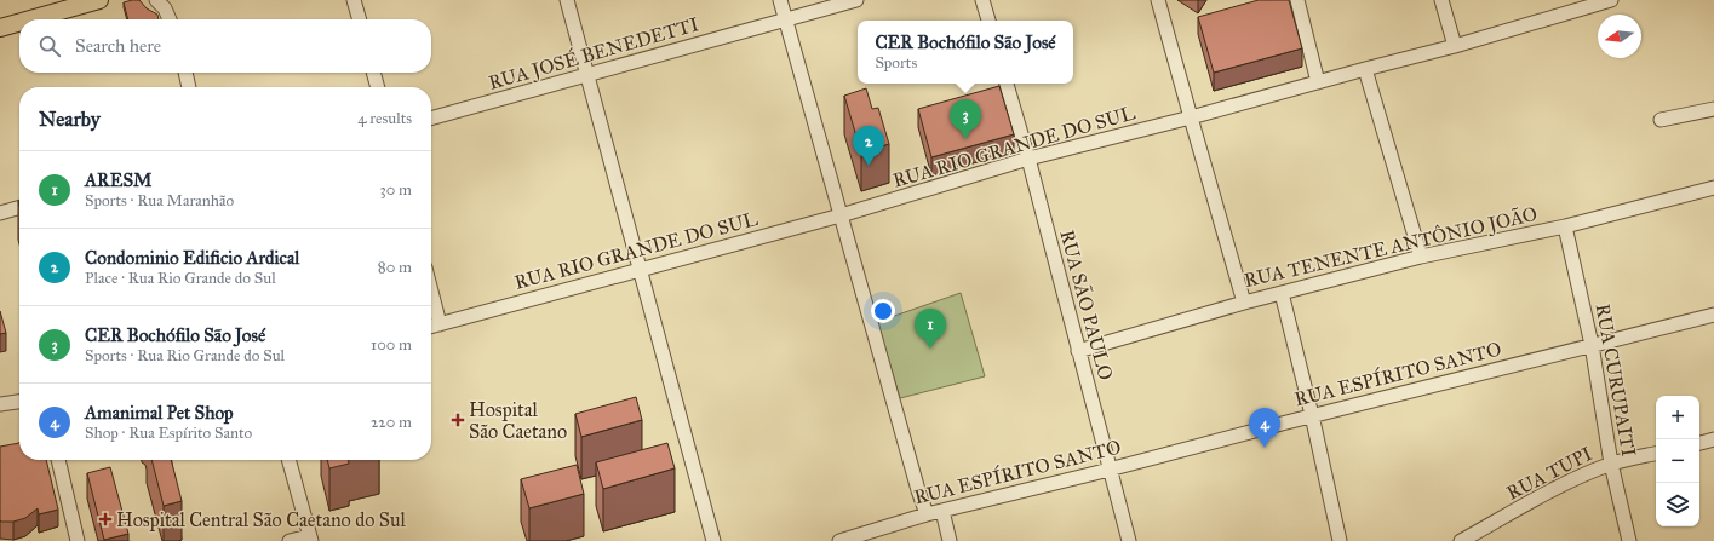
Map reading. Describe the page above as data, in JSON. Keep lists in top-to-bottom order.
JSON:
{
  "streets": {
    "street": [
      "RUA JOSÉ BENEDETTI",
      "RUA RIO GRANDE DO SUL",
      "RUA TENENTE ANTÔNIO JOÃO",
      "RUA SÃO PAULO",
      "RUA ESPÍRITO SANTO",
      "RUA CURUPAITI",
      "RUA TUPI"
    ]
  },
  "crossings": [
    ["RUA RIO GRANDE DO SUL", "RUA SÃO PAULO"],
    ["RUA TENENTE ANTÔNIO JOÃO", "RUA SÃO PAULO"],
    ["RUA TENENTE ANTÔNIO JOÃO", "RUA CURUPAITI"],
    ["RUA SÃO PAULO", "RUA ESPÍRITO SANTO"],
    ["RUA ESPÍRITO SANTO", "RUA CURUPAITI"],
    ["RUA CURUPAITI", "RUA TUPI"]
  ],
  "places": {
    "health": ["Hospital São Caetano", "Hospital Central São Caetano do Sul"]
  },
  "north": "left",
  "page": {
    "search": "Search here",
    "popup": ["CER Bochófilo São José", "Sports"],
    "heading": ["Nearby", "4 results"],
    "pins": [
      "3",
      "2",
      "1",
      "4"
    ],
    "list": [
      {
        "mark": "1",
        "name": "ARESM",
        "note": "Sports · Rua Maranhão",
        "value": "30 m"
      },
      {
        "mark": "2",
        "name": "Condominio Edificio Ardical",
        "note": "Place · Rua Rio Grande do Sul",
        "value": "80 m"
      },
      {
        "mark": "3",
        "name": "CER Bochófilo São José",
        "note": "Sports · Rua Rio Grande do Sul",
        "value": "100 m"
      },
      {
        "mark": "4",
        "name": "Amanimal Pet Shop",
        "note": "Shop · Rua Espírito Santo",
        "value": "220 m"
      }
    ],
    "map_buttons": ["+", "−"]
  }
}
